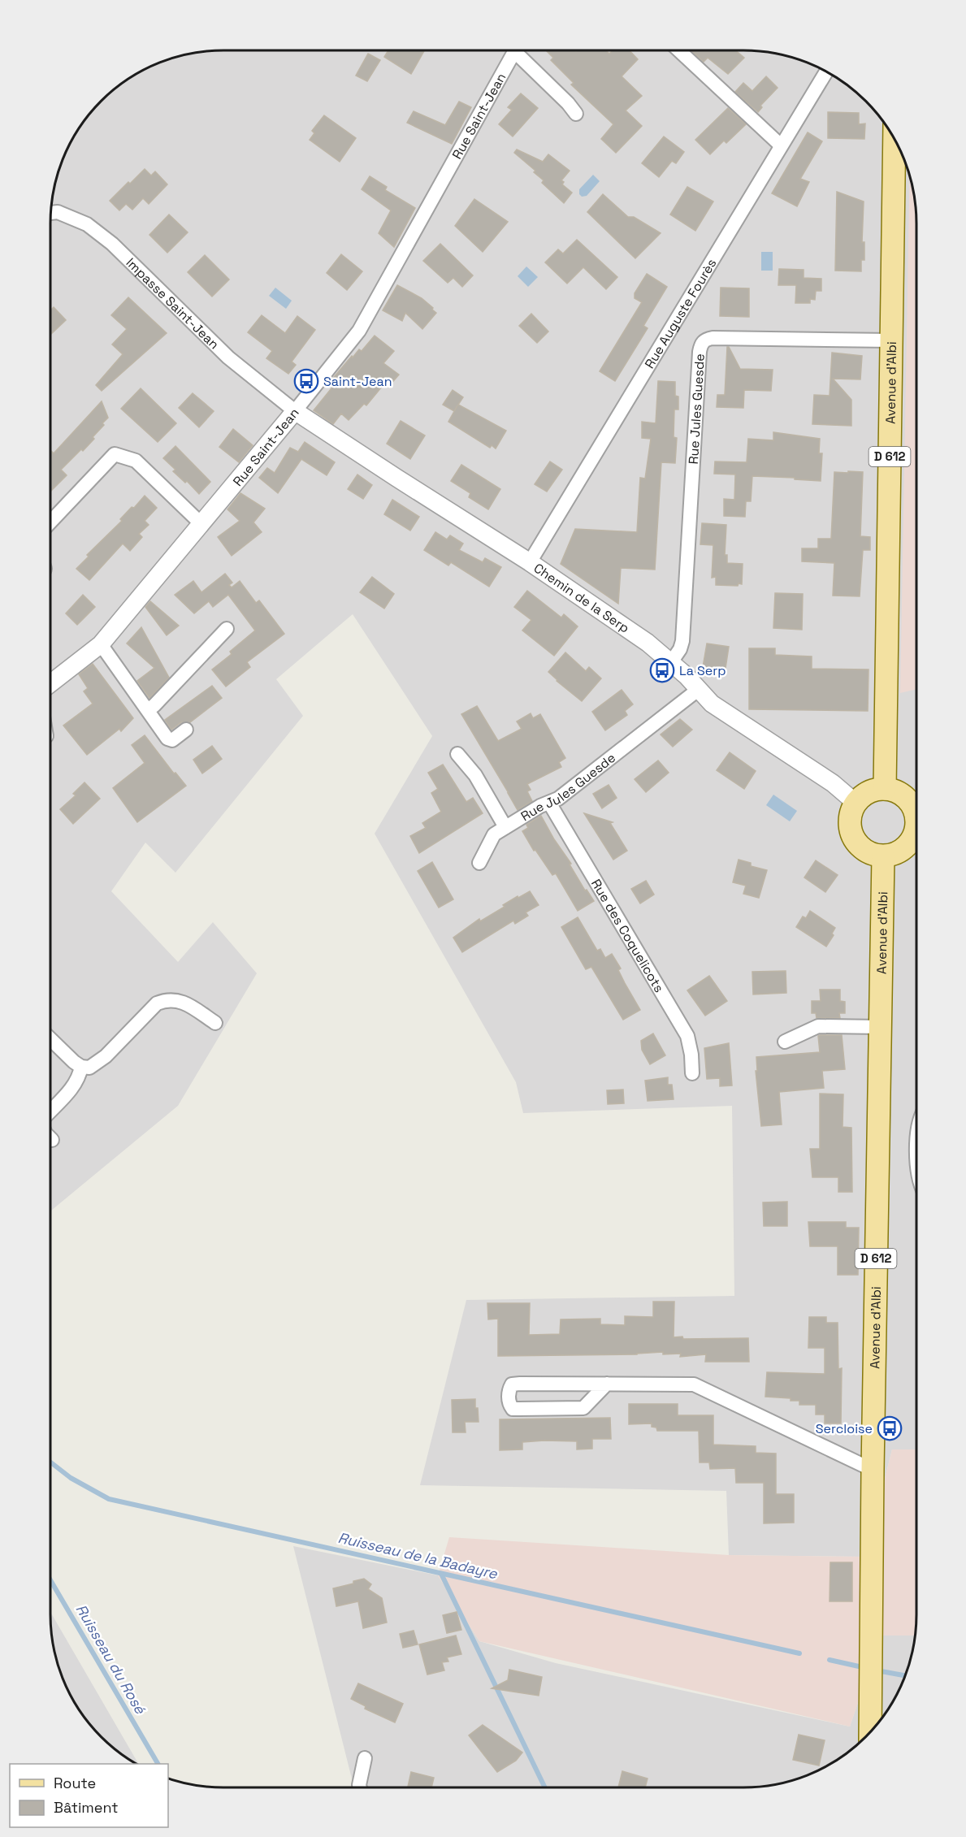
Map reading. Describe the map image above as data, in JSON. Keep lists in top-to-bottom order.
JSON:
{
  "streets": {
    "main road": ["Avenue d'Albi", "D 612"],
    "street": [
      "Rue Saint-Jean",
      "Impasse Saint-Jean",
      "Rue Auguste Fourès",
      "Rue Jules Guesde",
      "Chemin de la Serp",
      "Rue des Coquelicots"
    ]
  },
  "crossings": [
    ["Rue Saint-Jean", "Impasse Saint-Jean"],
    ["Rue Saint-Jean", "Chemin de la Serp"],
    ["Impasse Saint-Jean", "Chemin de la Serp"],
    ["Rue Auguste Fourès", "Chemin de la Serp"],
    ["Avenue d'Albi", "Rue Jules Guesde"],
    ["Rue Jules Guesde", "Chemin de la Serp"],
    ["Rue Jules Guesde", "Rue des Coquelicots"]
  ],
  "water": ["Ruisseau de la Badayre", "Ruisseau du Rosé"],
  "places": {
    "bus stop": ["Saint-Jean", "La Serp", "Sercloise"]
  },
  "legend": ["Route", "Bâtiment"]
}
